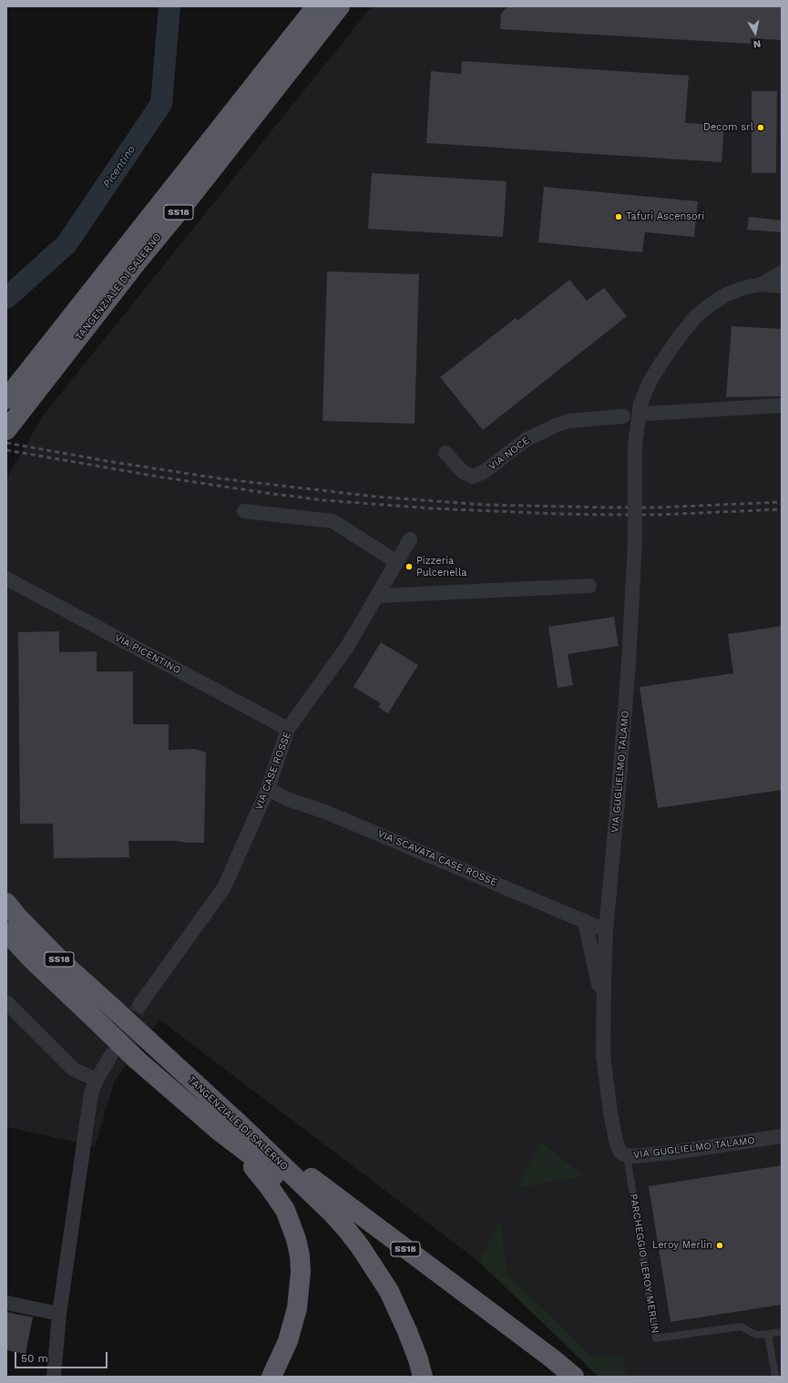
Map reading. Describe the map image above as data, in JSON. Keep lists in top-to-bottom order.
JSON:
{
  "streets": {
    "highway": ["SS18", "TANGENZIALE DI SALERNO"],
    "street": [
      "VIA NOCE",
      "VIA PICENTINO",
      "VIA CASE ROSSE",
      "VIA GUGLIELMO TALAMO",
      "VIA SCAVATA CASE ROSSE"
    ],
    "lane": ["PARCHEGGIO LEROY MERLIN"]
  },
  "crossings": [
    ["SS18", "TANGENZIALE DI SALERNO"],
    ["VIA PICENTINO", "VIA CASE ROSSE"],
    ["VIA CASE ROSSE", "VIA SCAVATA CASE ROSSE"],
    ["VIA GUGLIELMO TALAMO", "VIA SCAVATA CASE ROSSE"],
    ["VIA GUGLIELMO TALAMO", "PARCHEGGIO LEROY MERLIN"]
  ],
  "water": ["Picentino"],
  "places": [
    "Decom srl",
    "Tafuri Ascensori",
    "Pizzeria Pulcenella",
    "Leroy Merlin"
  ],
  "scale_bar": "50 m",
  "north": "bottom"
}
